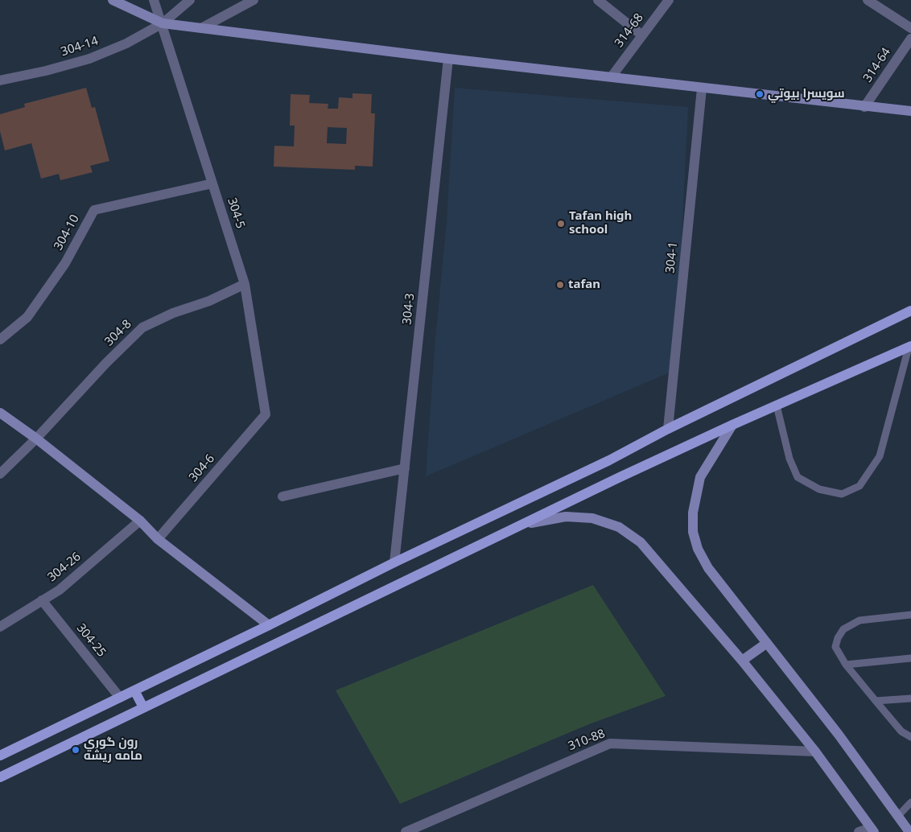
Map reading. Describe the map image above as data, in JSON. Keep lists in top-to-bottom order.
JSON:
{
  "streets": {
    "street": [
      "314-68",
      "304-14",
      "314-64",
      "304-5",
      "304-10",
      "304-1",
      "304-3",
      "304-8",
      "304-6",
      "304-26",
      "304-25",
      "310-88"
    ]
  },
  "crossings": [
    ["304-14", "304-5"],
    ["304-5", "304-10"],
    ["304-5", "304-8"],
    ["304-5", "304-6"],
    ["304-26", "304-25"]
  ],
  "places": [
    "سويسرا بيوتي",
    "Tafan high school",
    "tafan",
    "رون گوري مامه ريشه"
  ]
}
